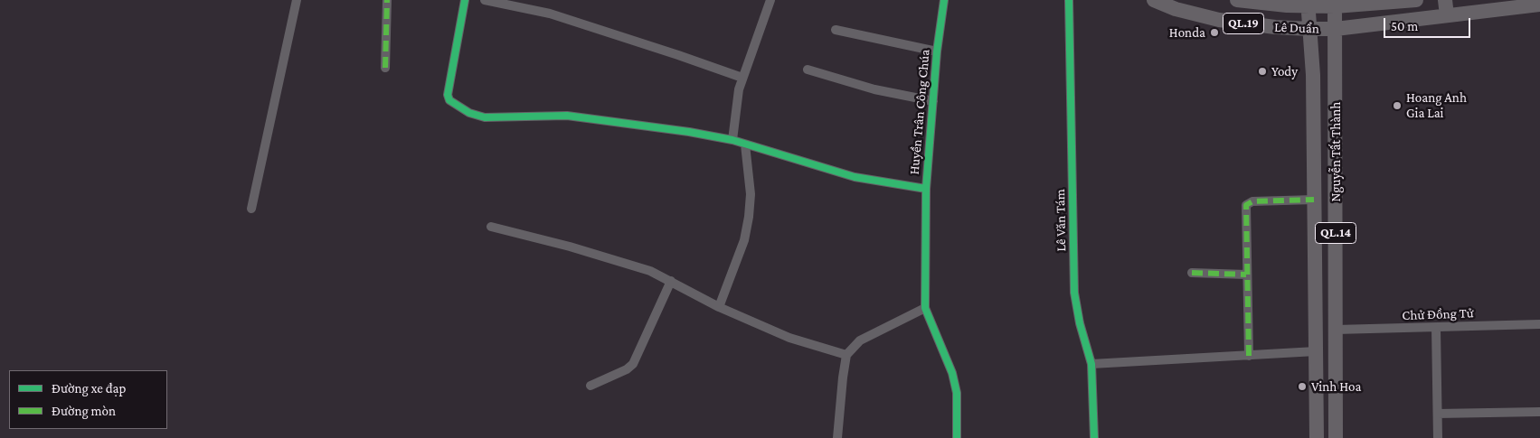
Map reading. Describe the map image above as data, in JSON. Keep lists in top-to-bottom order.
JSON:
{
  "streets": {
    "main road": [
      "QL.19",
      "Lê Duẩn",
      "Nguyễn Tất Thành",
      "QL.14"
    ],
    "street": ["Huyền Trân Công Chúa", "Lê Văn Tám", "Chử Đồng Tử"]
  },
  "crossings": [
    ["Lê Duẩn", "Nguyễn Tất Thành"],
    ["Lê Duẩn", "QL.14"],
    ["Nguyễn Tất Thành", "QL.14"],
    ["Nguyễn Tất Thành", "Chử Đồng Tử"]
  ],
  "places": [
    "Honda",
    "Yody",
    "Hoang Anh Gia Lai",
    "Vinh Hoa"
  ],
  "legend": ["Đường xe đạp", "Đường mòn"],
  "scale_bar": "50 m"
}
